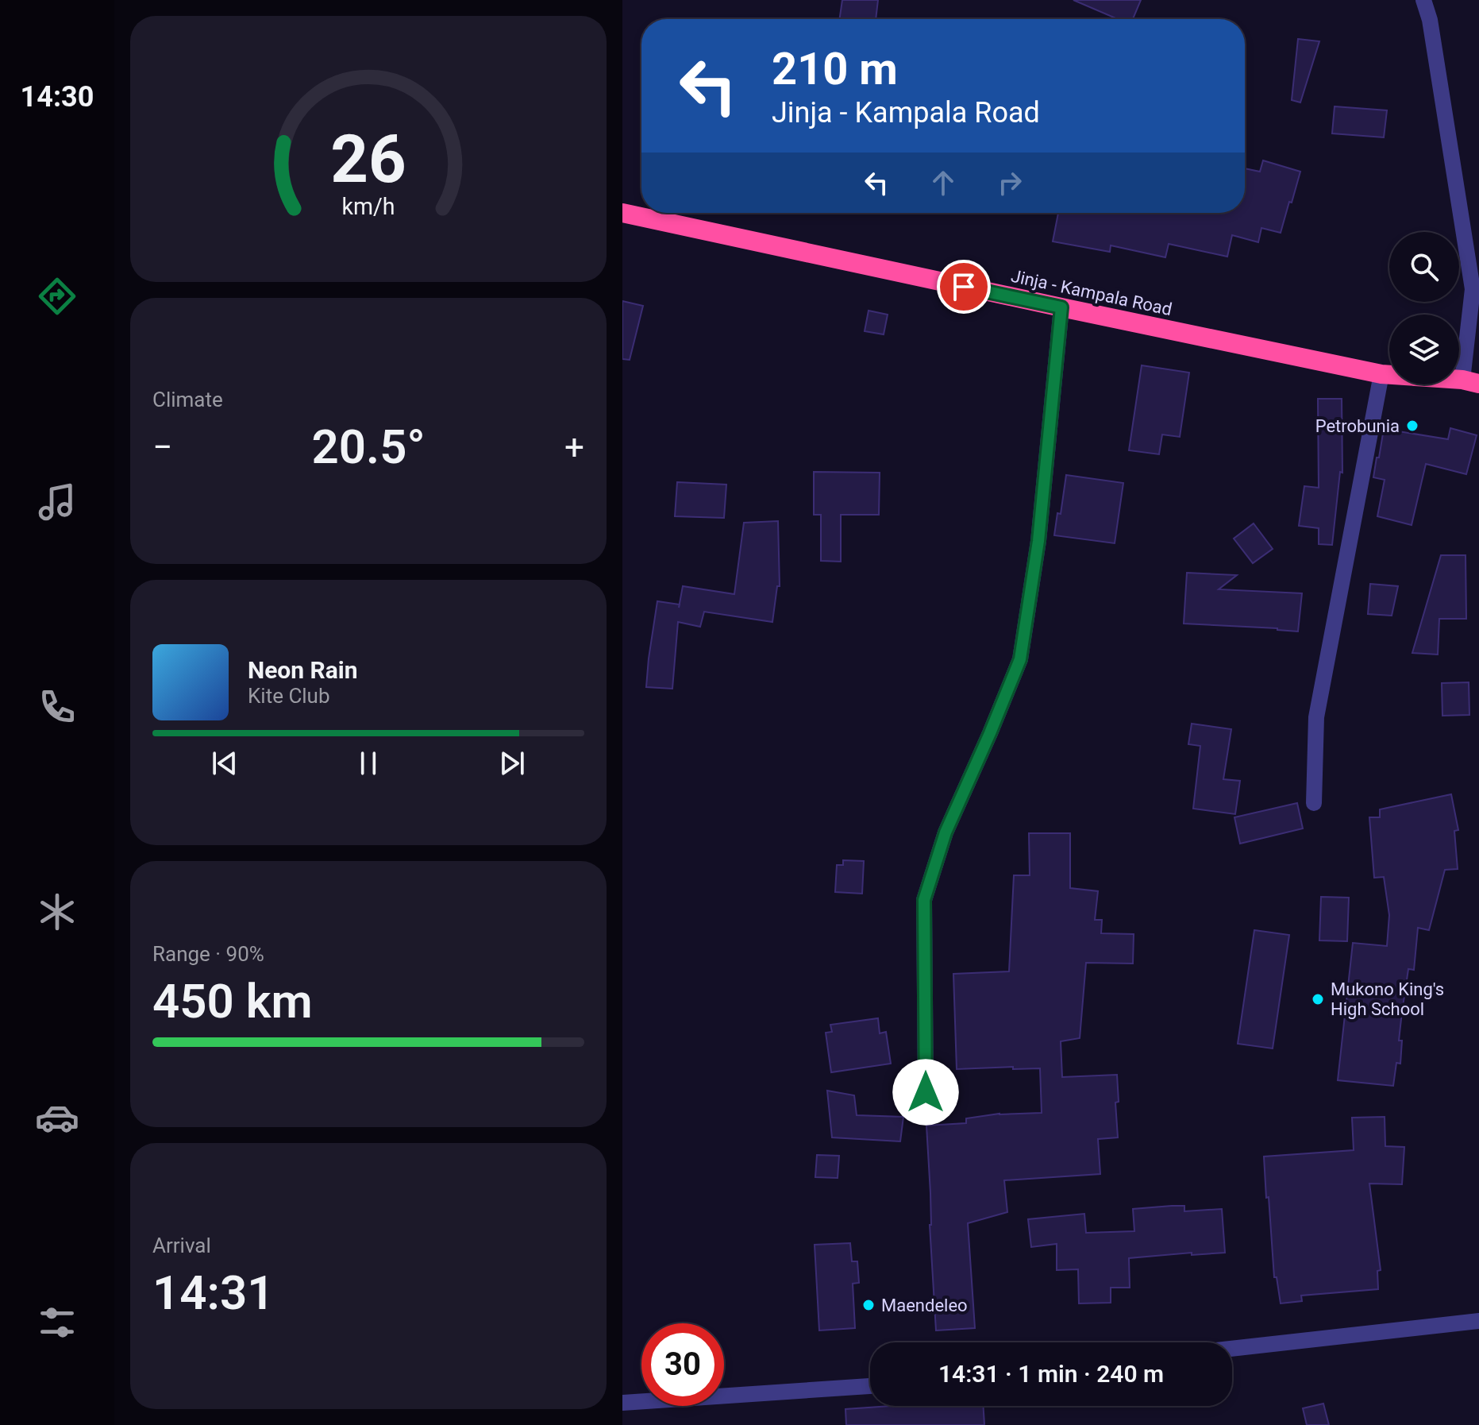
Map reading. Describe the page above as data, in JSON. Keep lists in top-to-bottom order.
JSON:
{
  "streets": {
    "highway": ["Jinja - Kampala Road"]
  },
  "places": ["Petrobunia", "Mukono King's High School", "Maendeleo"],
  "page": {
    "tabs": "14:30",
    "turn": ["210 m", "Jinja - Kampala Road"],
    "tile": [
      "Climate",
      ["Range · 90%", "450 km"],
      ["Arrival", "14:31"]
    ],
    "heat": ["−", "20.5°", "+"],
    "song": ["Neon Rain", "Kite Club"],
    "limit": "30",
    "trip": "14:31 · 1 min · 240 m",
    "gauge": ["26", "km/h"]
  }
}
